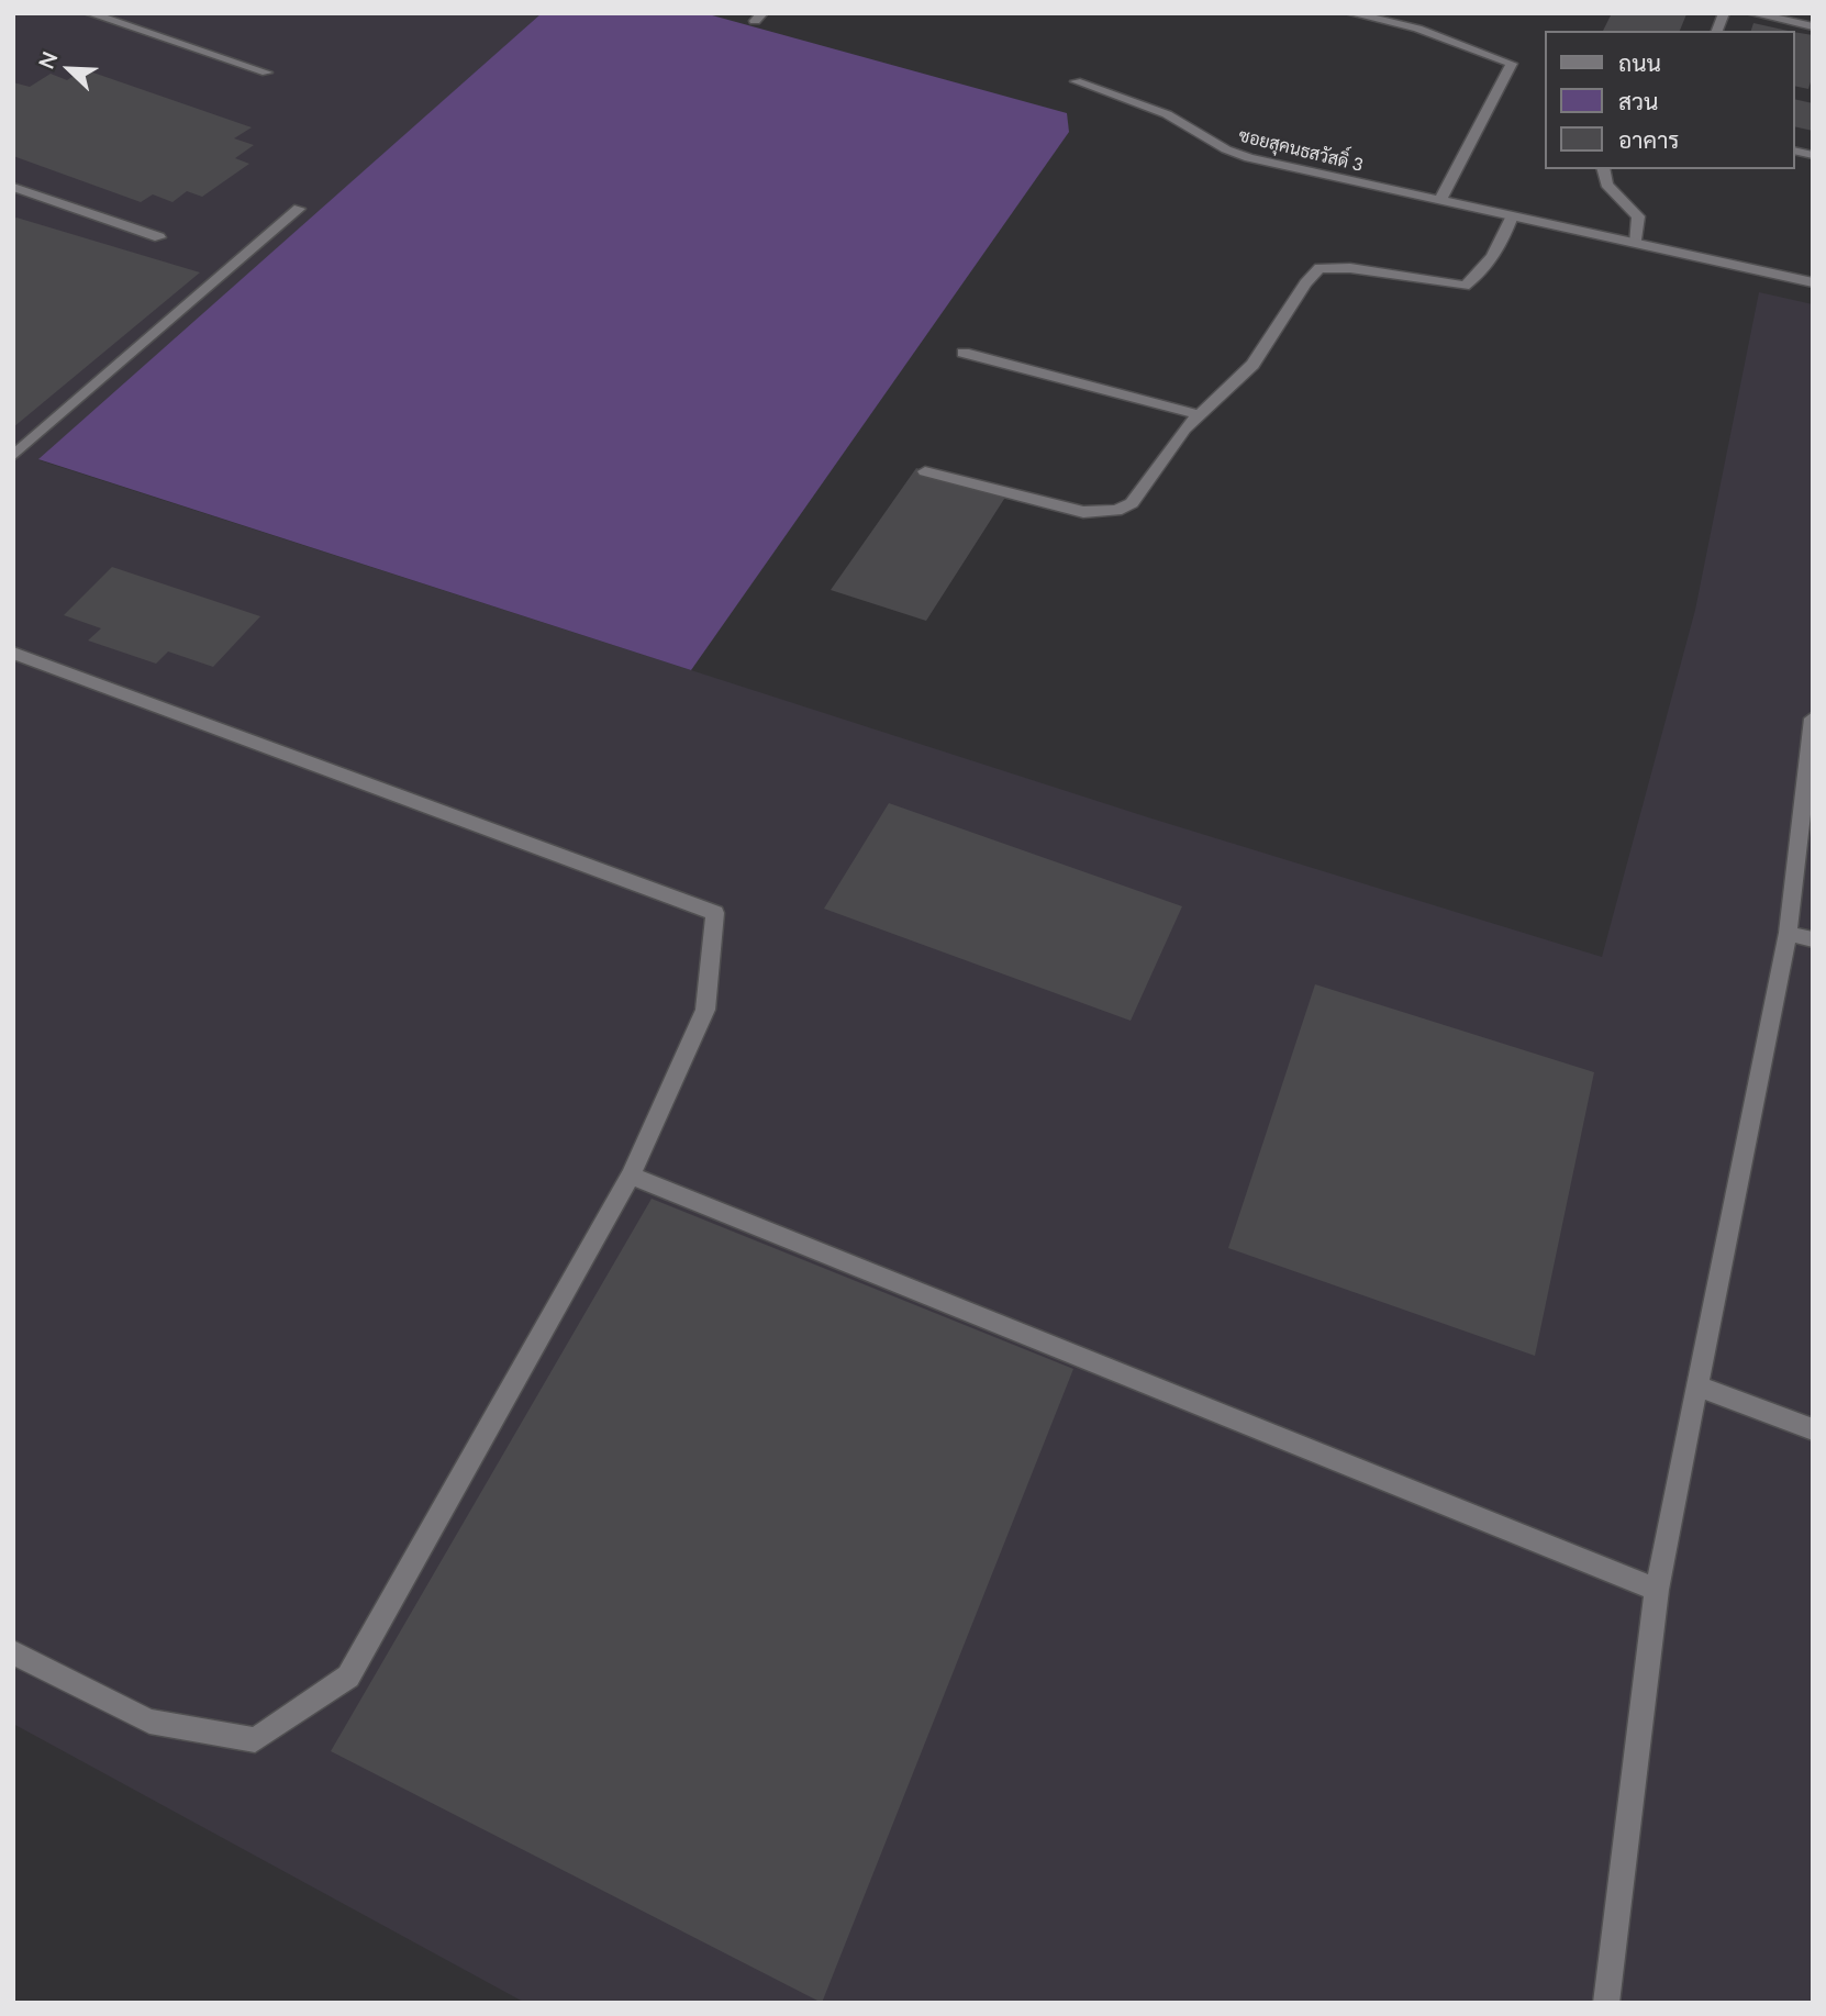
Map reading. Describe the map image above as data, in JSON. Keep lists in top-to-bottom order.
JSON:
{
  "streets": {
    "street": ["ซอยสุคนธสวัสดิ์ 3"]
  },
  "legend": ["ถนน", "สวน", "อาคาร"],
  "north": "top left"
}
